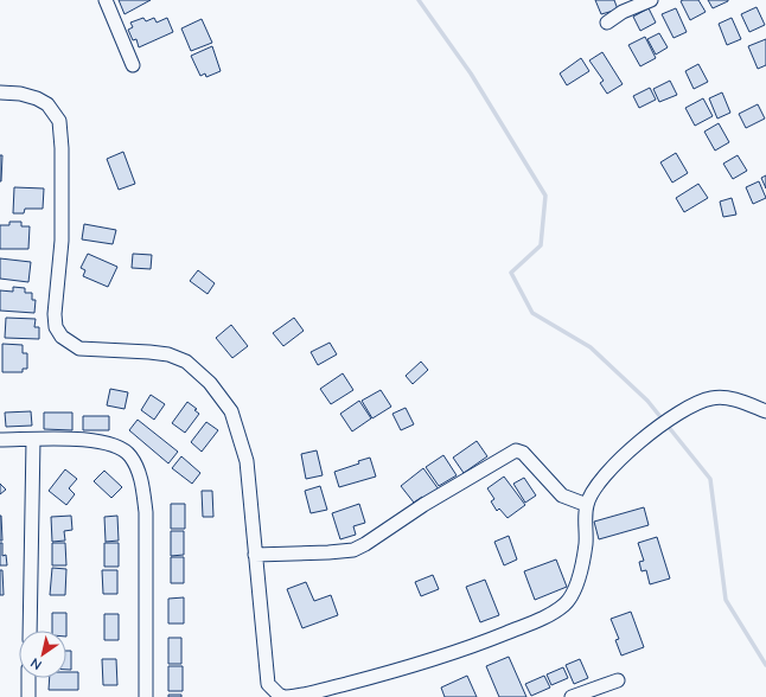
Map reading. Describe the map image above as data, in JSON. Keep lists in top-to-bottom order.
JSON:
{
  "north": "bottom left"
}
